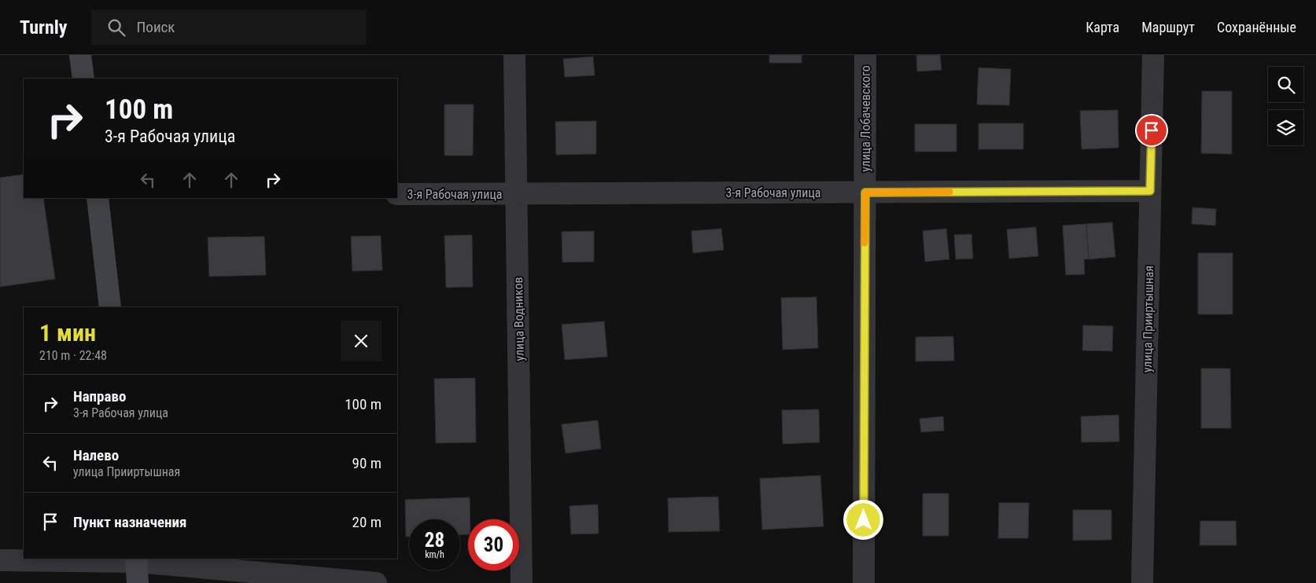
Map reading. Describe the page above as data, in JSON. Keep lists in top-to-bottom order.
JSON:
{
  "streets": {
    "street": [
      "улица Лобачевского",
      "3-я Рабочая улица",
      "улица Водников",
      "улица Прииртышная"
    ]
  },
  "crossings": [
    ["улица Лобачевского", "3-я Рабочая улица"],
    ["3-я Рабочая улица", "улица Водников"],
    ["3-я Рабочая улица", "улица Прииртышная"]
  ],
  "page": {
    "header": "Turnly",
    "search": "Поиск",
    "nav": ["Карта", "Маршрут", "Сохранённые"],
    "turn": ["100 m", "3-я Рабочая улица"],
    "heading": ["1 мин", "210 m · 22:48"],
    "list": [
      {
        "name": "Направо",
        "note": "3-я Рабочая улица",
        "value": "100 m"
      },
      {
        "name": "Налево",
        "note": "улица Прииртышная",
        "value": "90 m"
      },
      {
        "name": "Пункт назначения",
        "value": "20 m"
      }
    ],
    "speed": "28 km/h",
    "limit": "30"
  }
}
